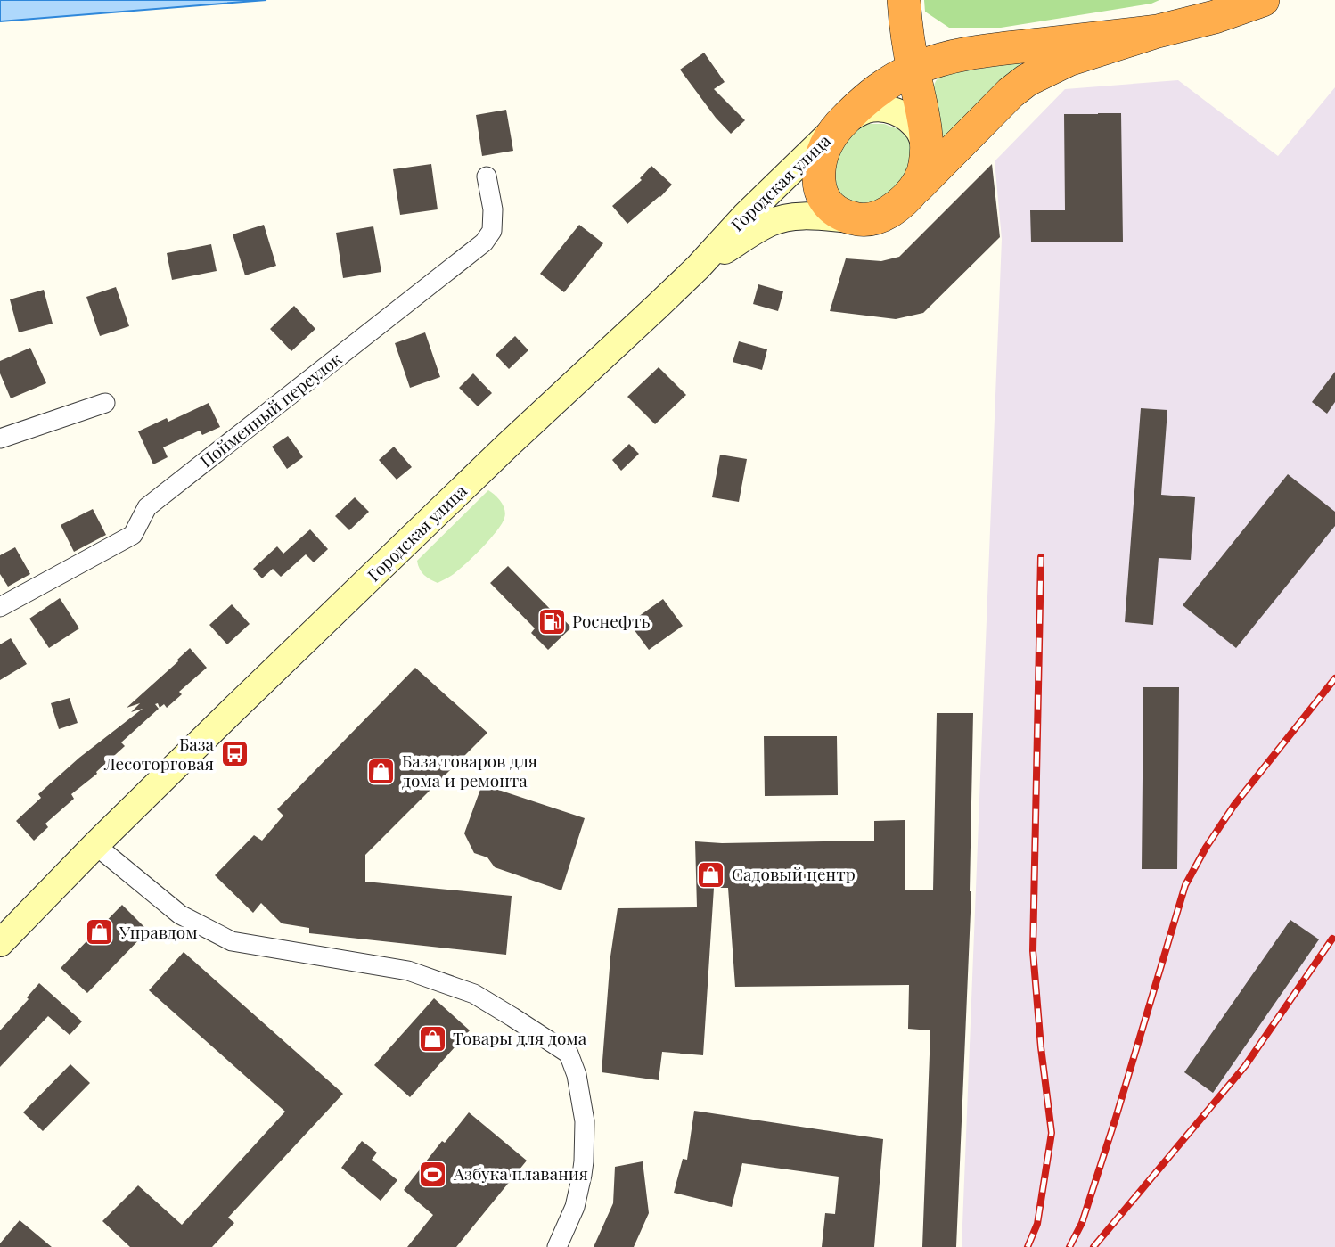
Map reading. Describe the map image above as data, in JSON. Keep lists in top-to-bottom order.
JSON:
{
  "streets": {
    "main road": ["Городская улица"],
    "street": ["Пойменный переулок"]
  },
  "places": {
    "fuel station": ["Роснефть"],
    "bus stop": ["База Лесоторговая"],
    "shop": [
      "База товаров для дома и ремонта",
      "Садовый центр",
      "Управдом",
      "Товары для дома"
    ],
    "sports": ["Азбука плавания"]
  }
}
